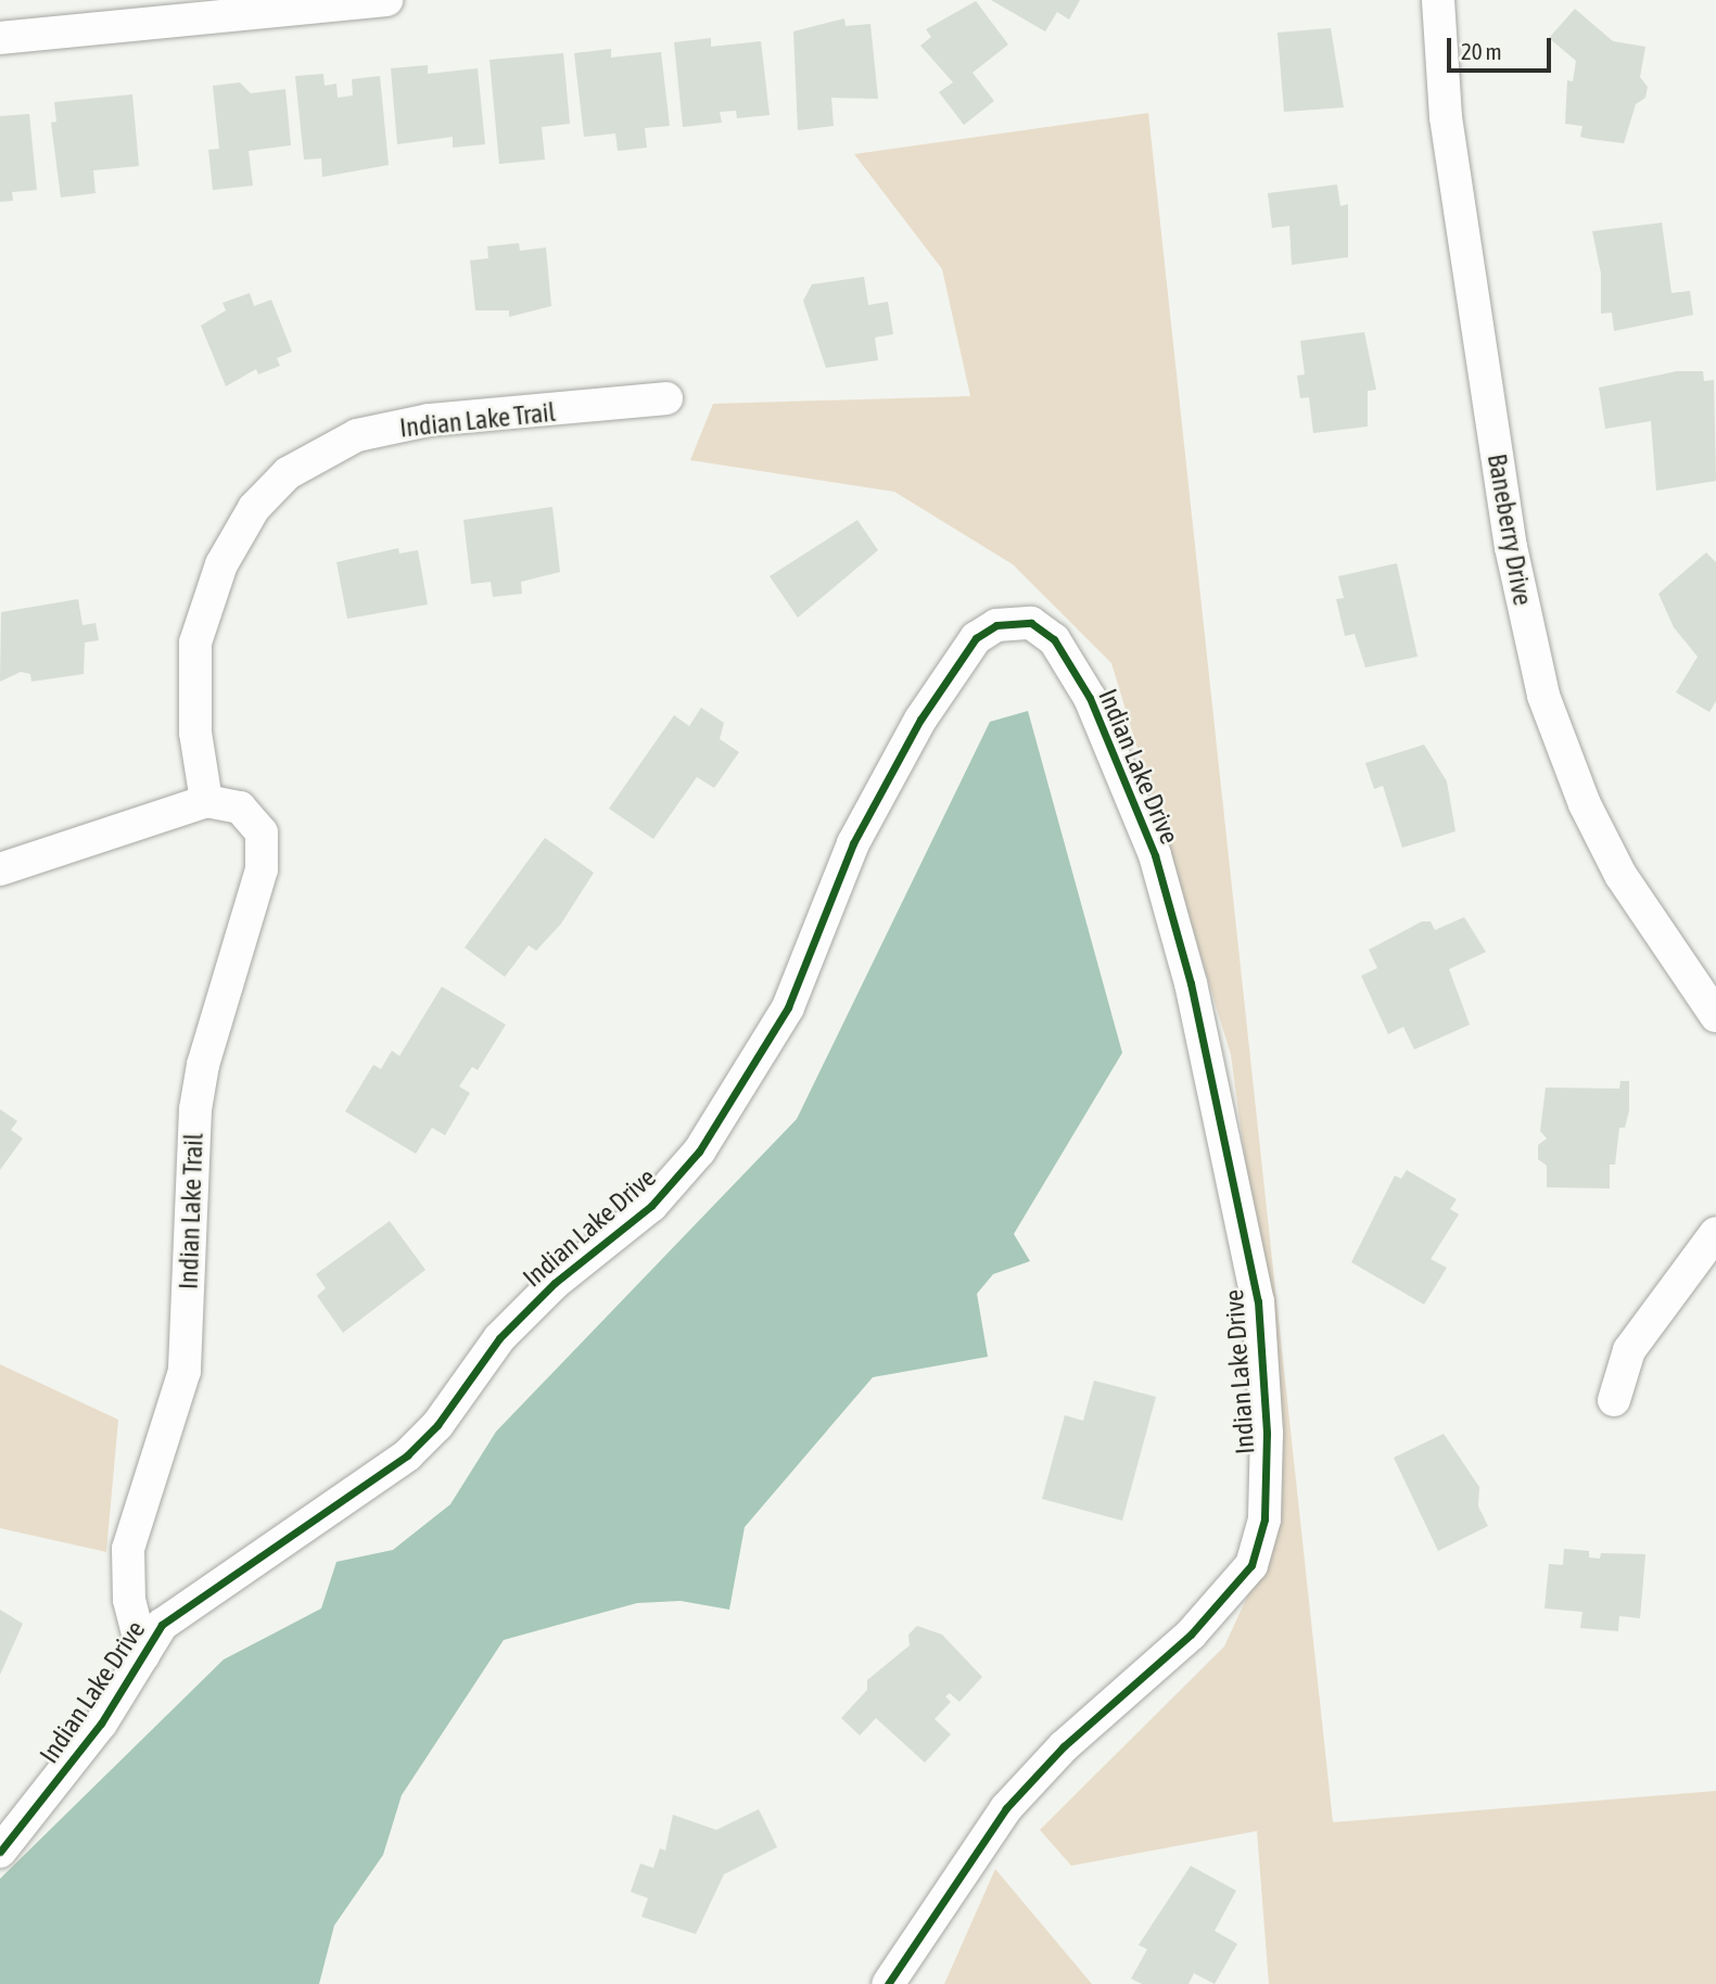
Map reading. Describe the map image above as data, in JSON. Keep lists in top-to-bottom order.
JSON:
{
  "streets": {
    "street": ["Indian Lake Trail", "Baneberry Drive", "Indian Lake Drive"]
  },
  "crossings": [
    ["Indian Lake Trail", "Indian Lake Drive"]
  ],
  "scale_bar": "20 m"
}
